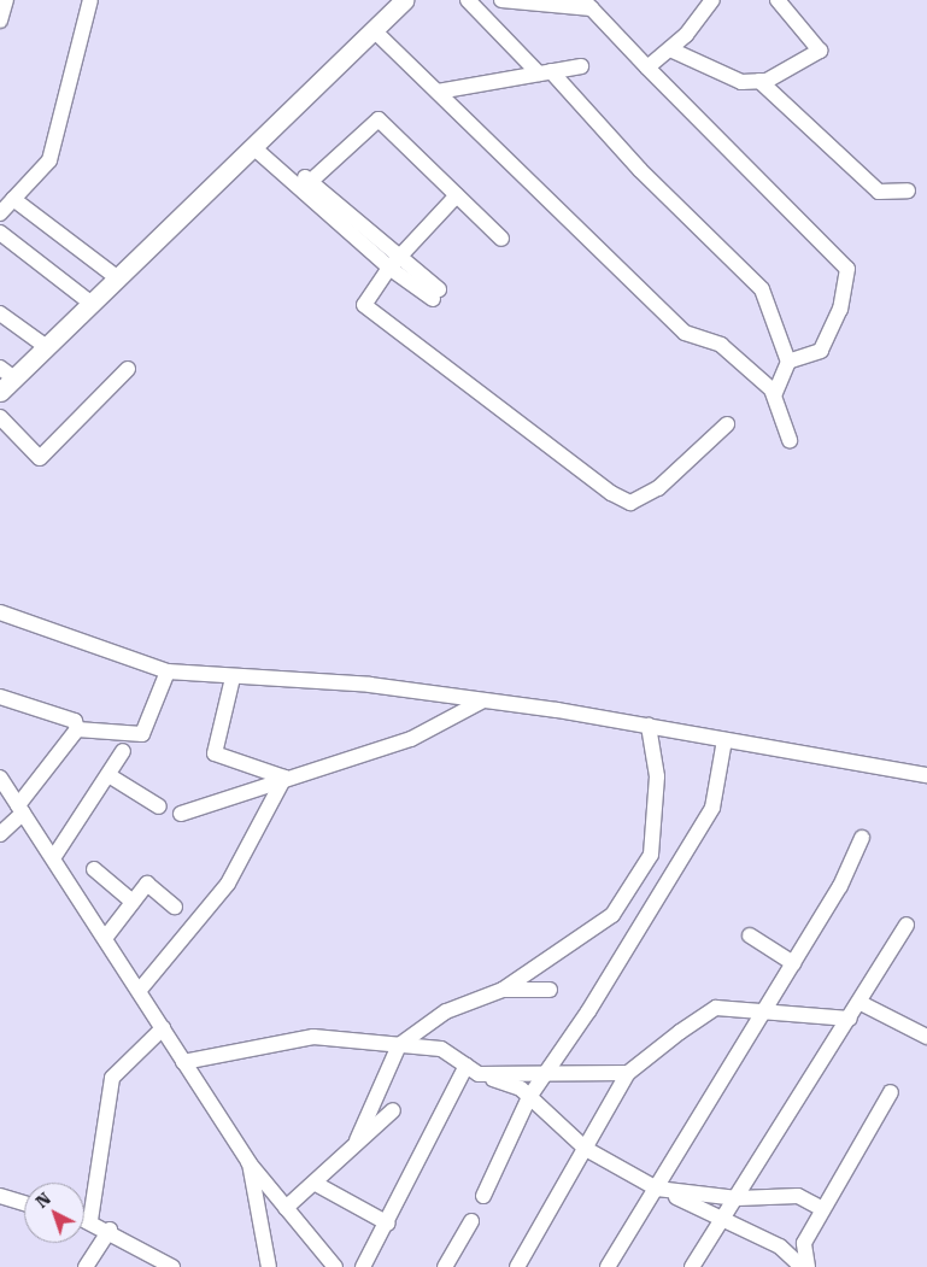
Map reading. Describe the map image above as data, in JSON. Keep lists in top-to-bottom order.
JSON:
{
  "north": "top left"
}
